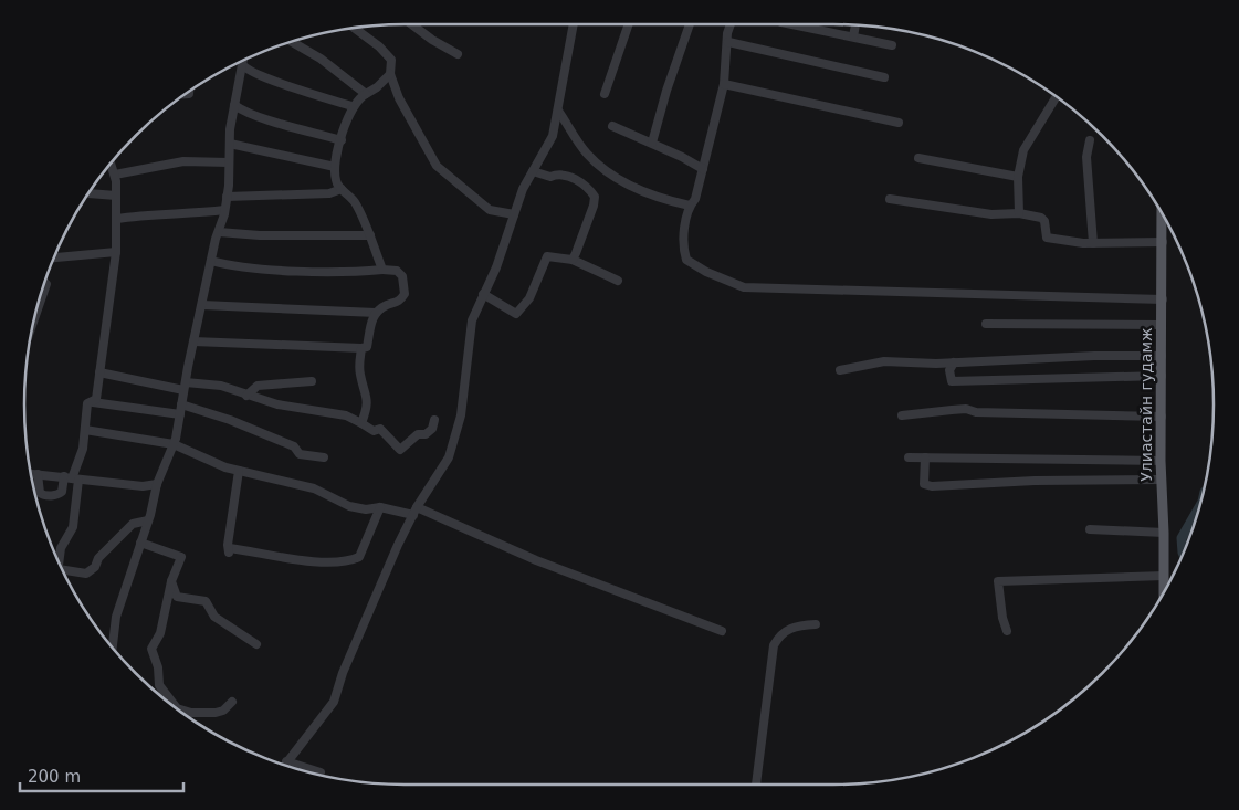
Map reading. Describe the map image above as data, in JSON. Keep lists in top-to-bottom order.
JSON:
{
  "streets": {
    "main road": ["Улиастайн гудамж"]
  },
  "scale_bar": "200 m"
}
